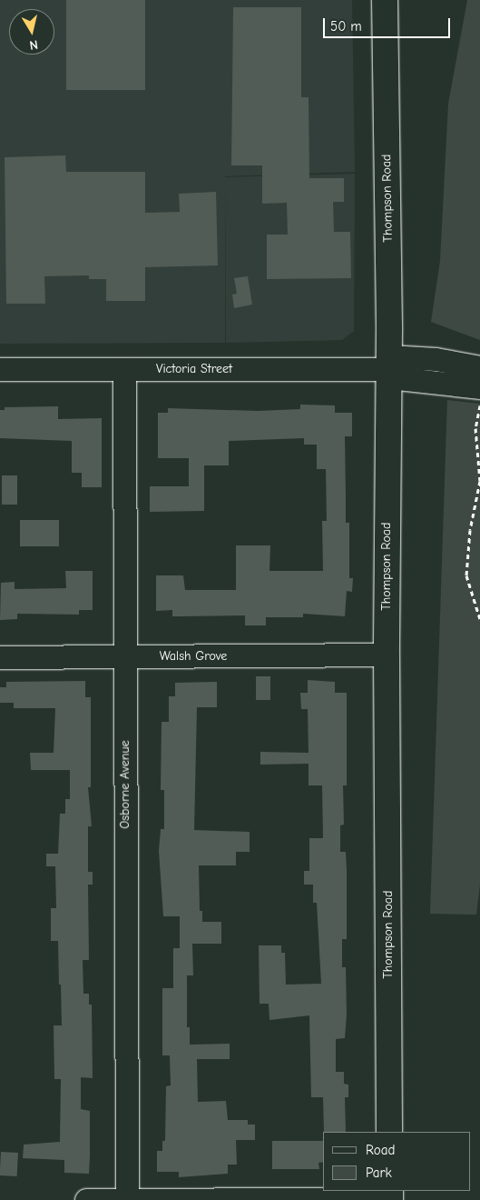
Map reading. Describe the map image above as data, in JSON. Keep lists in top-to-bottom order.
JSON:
{
  "streets": {
    "main road": ["Thompson Road"],
    "street": ["Victoria Street", "Walsh Grove", "Osborne Avenue"]
  },
  "crossings": [
    ["Thompson Road", "Victoria Street"],
    ["Thompson Road", "Walsh Grove"],
    ["Victoria Street", "Osborne Avenue"],
    ["Walsh Grove", "Osborne Avenue"]
  ],
  "legend": ["Road", "Park"],
  "scale_bar": "50 m",
  "north": "bottom"
}
